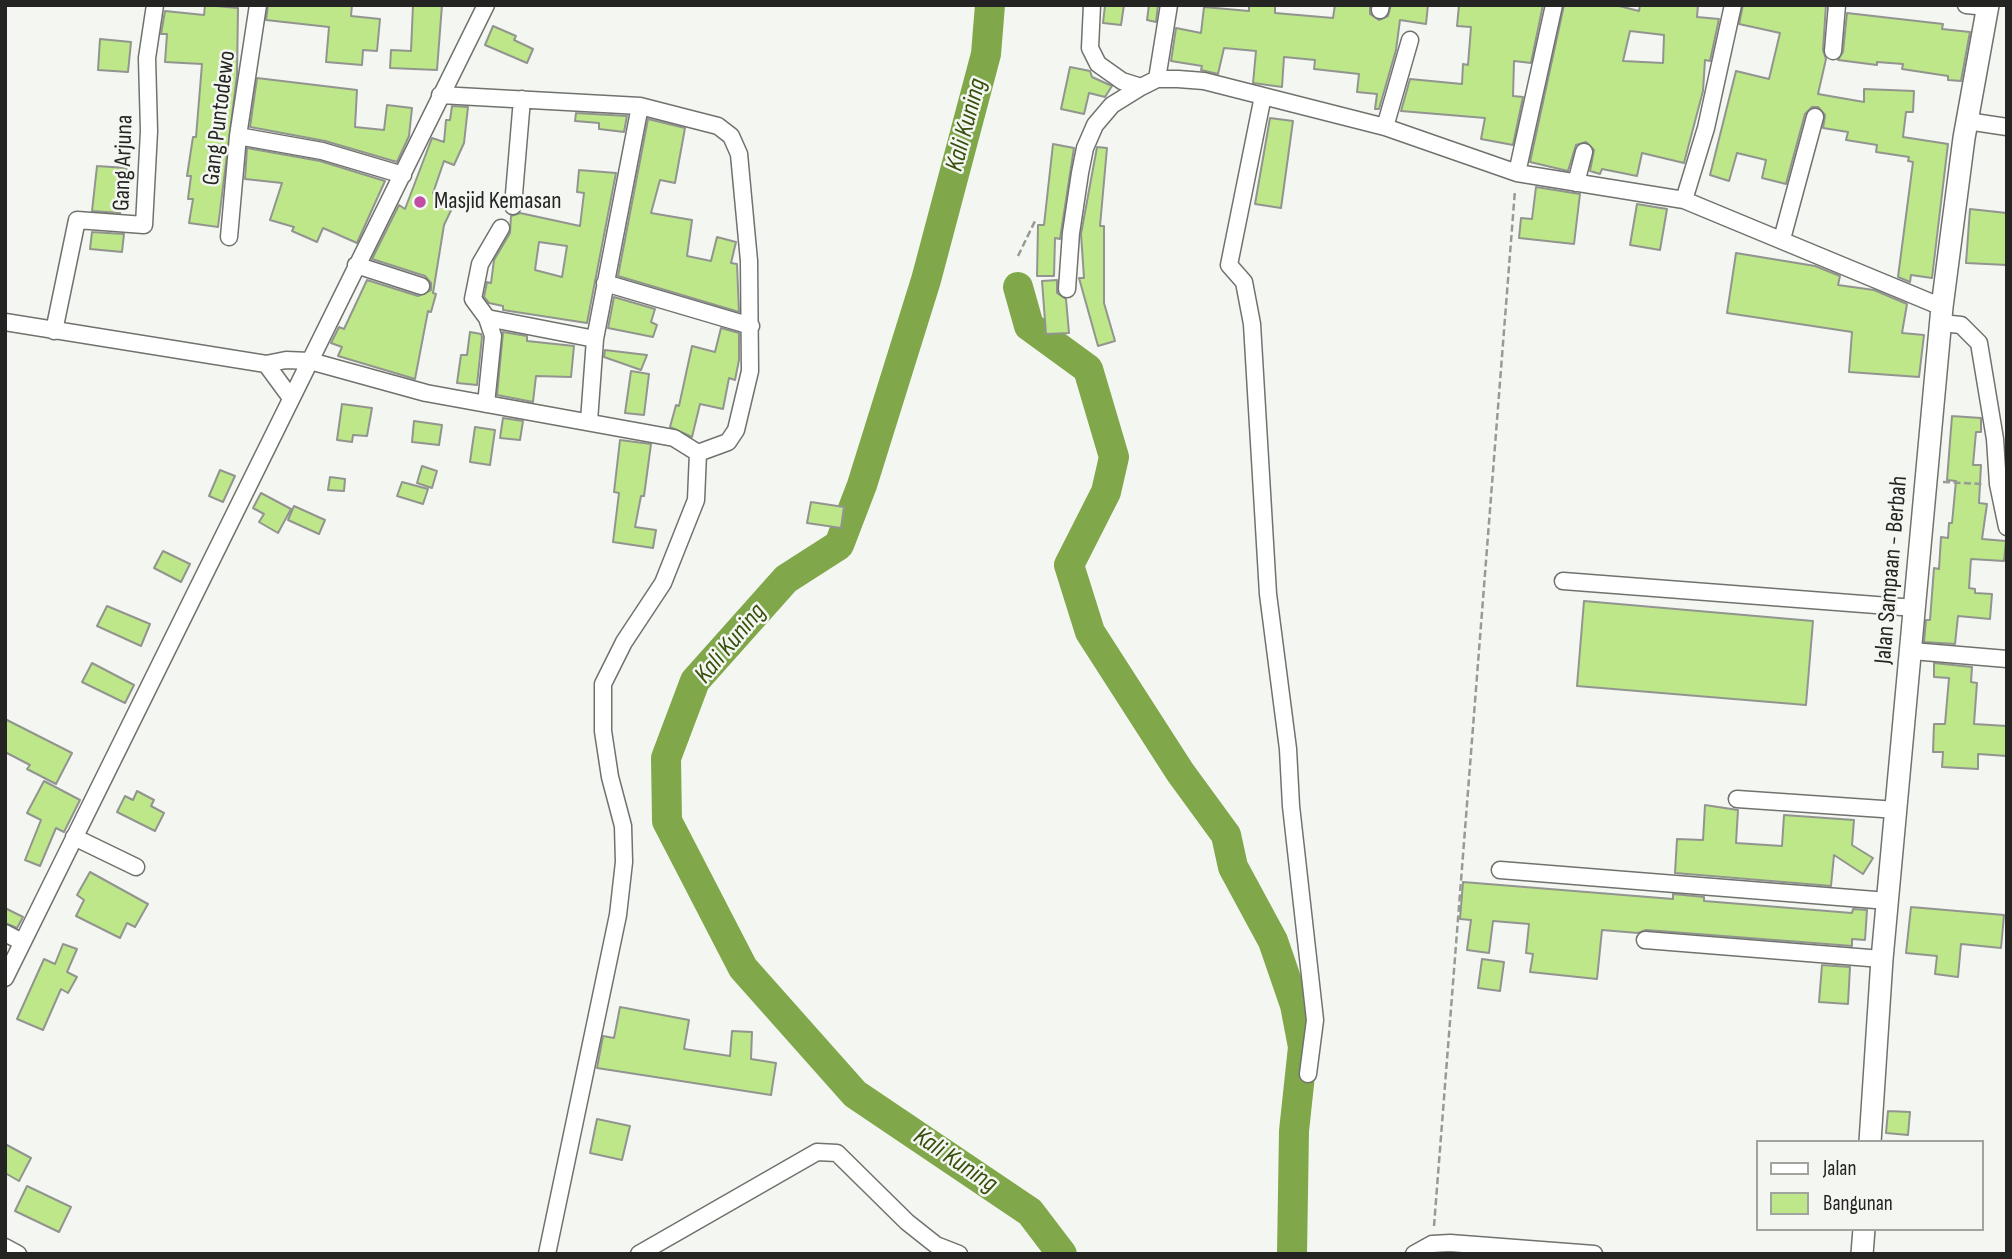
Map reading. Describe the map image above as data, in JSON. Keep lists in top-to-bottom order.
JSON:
{
  "streets": {
    "main road": ["Jalan Sampaan - Berbah"],
    "street": ["Gang Puntodewo", "Gang Arjuna"]
  },
  "water": ["Kali Kuning"],
  "places": ["Masjid Kemasan"],
  "legend": ["Jalan", "Bangunan"]
}
